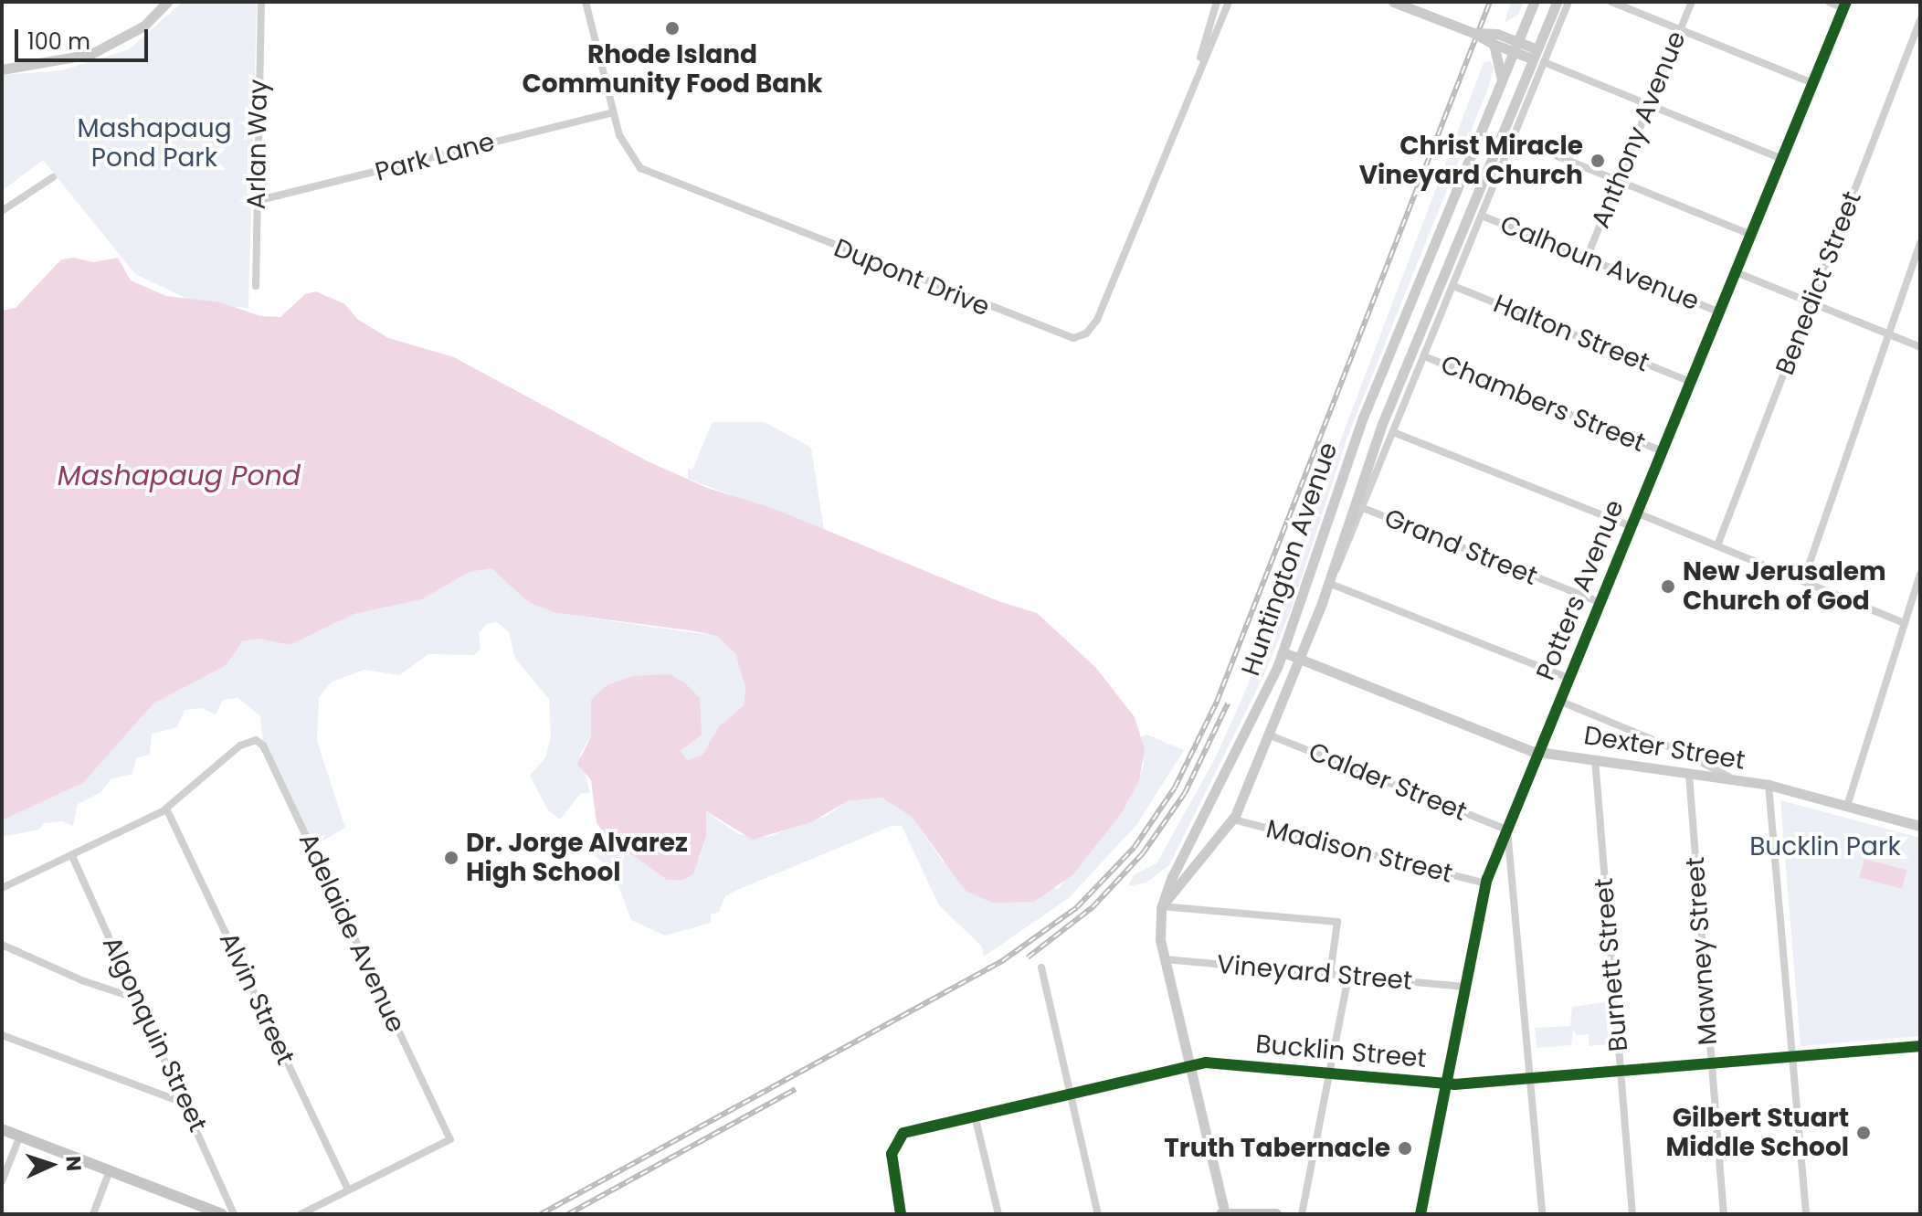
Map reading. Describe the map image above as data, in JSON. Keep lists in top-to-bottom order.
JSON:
{
  "streets": {
    "main road": ["Huntington Avenue", "Dexter Street", "Bucklin Street"],
    "street": [
      "Anthony Avenue",
      "Arlan Way",
      "Park Lane",
      "Calhoun Avenue",
      "Dupont Drive",
      "Benedict Street",
      "Halton Street",
      "Chambers Street",
      "Grand Street",
      "Potters Avenue",
      "Calder Street",
      "Madison Street",
      "Adelaide Avenue",
      "Mawney Street",
      "Burnett Street",
      "Vineyard Street",
      "Alvin Street",
      "Algonquin Street"
    ]
  },
  "crossings": [
    ["Anthony Avenue", "Calhoun Avenue"],
    ["Arlan Way", "Park Lane"],
    ["Park Lane", "Dupont Drive"],
    ["Calhoun Avenue", "Huntington Avenue"],
    ["Calhoun Avenue", "Potters Avenue"],
    ["Halton Street", "Huntington Avenue"],
    ["Halton Street", "Potters Avenue"],
    ["Chambers Street", "Huntington Avenue"],
    ["Chambers Street", "Potters Avenue"],
    ["Grand Street", "Huntington Avenue"],
    ["Grand Street", "Potters Avenue"],
    ["Huntington Avenue", "Dexter Street"],
    ["Huntington Avenue", "Calder Street"],
    ["Huntington Avenue", "Madison Street"],
    ["Potters Avenue", "Dexter Street"],
    ["Potters Avenue", "Calder Street"],
    ["Potters Avenue", "Madison Street"],
    ["Potters Avenue", "Vineyard Street"],
    ["Potters Avenue", "Bucklin Street"],
    ["Dexter Street", "Mawney Street"],
    ["Dexter Street", "Burnett Street"],
    ["Adelaide Avenue", "Alvin Street"],
    ["Mawney Street", "Bucklin Street"],
    ["Burnett Street", "Bucklin Street"]
  ],
  "water": ["Mashapaug Pond"],
  "parks": ["Mashapaug Pond Park", "Bucklin Park"],
  "places": [
    "Rhode Island Community Food Bank",
    "Christ Miracle Vineyard Church",
    "New Jerusalem Church of God",
    "Dr. Jorge Alvarez High School",
    "Gilbert Stuart Middle School",
    "Truth Tabernacle"
  ],
  "scale_bar": "100 m",
  "north": "right"
}
